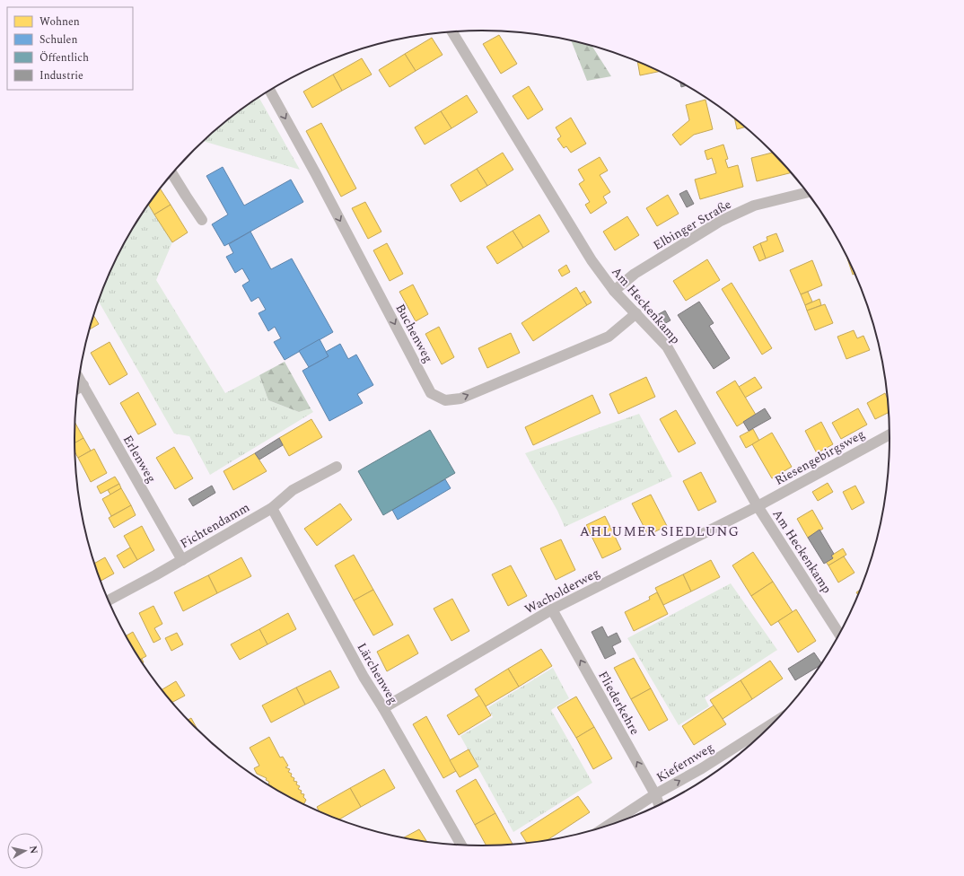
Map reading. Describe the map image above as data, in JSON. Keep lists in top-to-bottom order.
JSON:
{
  "streets": {
    "street": [
      "Elbinger Straße",
      "Am Heckenkamp",
      "Buchenweg",
      "Riesengebirgsweg",
      "Erlenweg",
      "Fichtendamm",
      "Wacholderweg",
      "Lärchenweg",
      "Fliederkehre",
      "Kiefernweg"
    ]
  },
  "crossings": [
    ["Elbinger Straße", "Am Heckenkamp"],
    ["Am Heckenkamp", "Buchenweg"],
    ["Am Heckenkamp", "Riesengebirgsweg"],
    ["Am Heckenkamp", "Wacholderweg"],
    ["Riesengebirgsweg", "Wacholderweg"],
    ["Erlenweg", "Fichtendamm"],
    ["Fichtendamm", "Lärchenweg"],
    ["Wacholderweg", "Lärchenweg"],
    ["Wacholderweg", "Fliederkehre"],
    ["Fliederkehre", "Kiefernweg"]
  ],
  "one_way": ["Fliederkehre", "Kiefernweg"],
  "districts": ["AHLUMER SIEDLUNG"],
  "legend": [
    "Wohnen",
    "Schulen",
    "Öffentlich",
    "Industrie"
  ],
  "north": "right"
}
